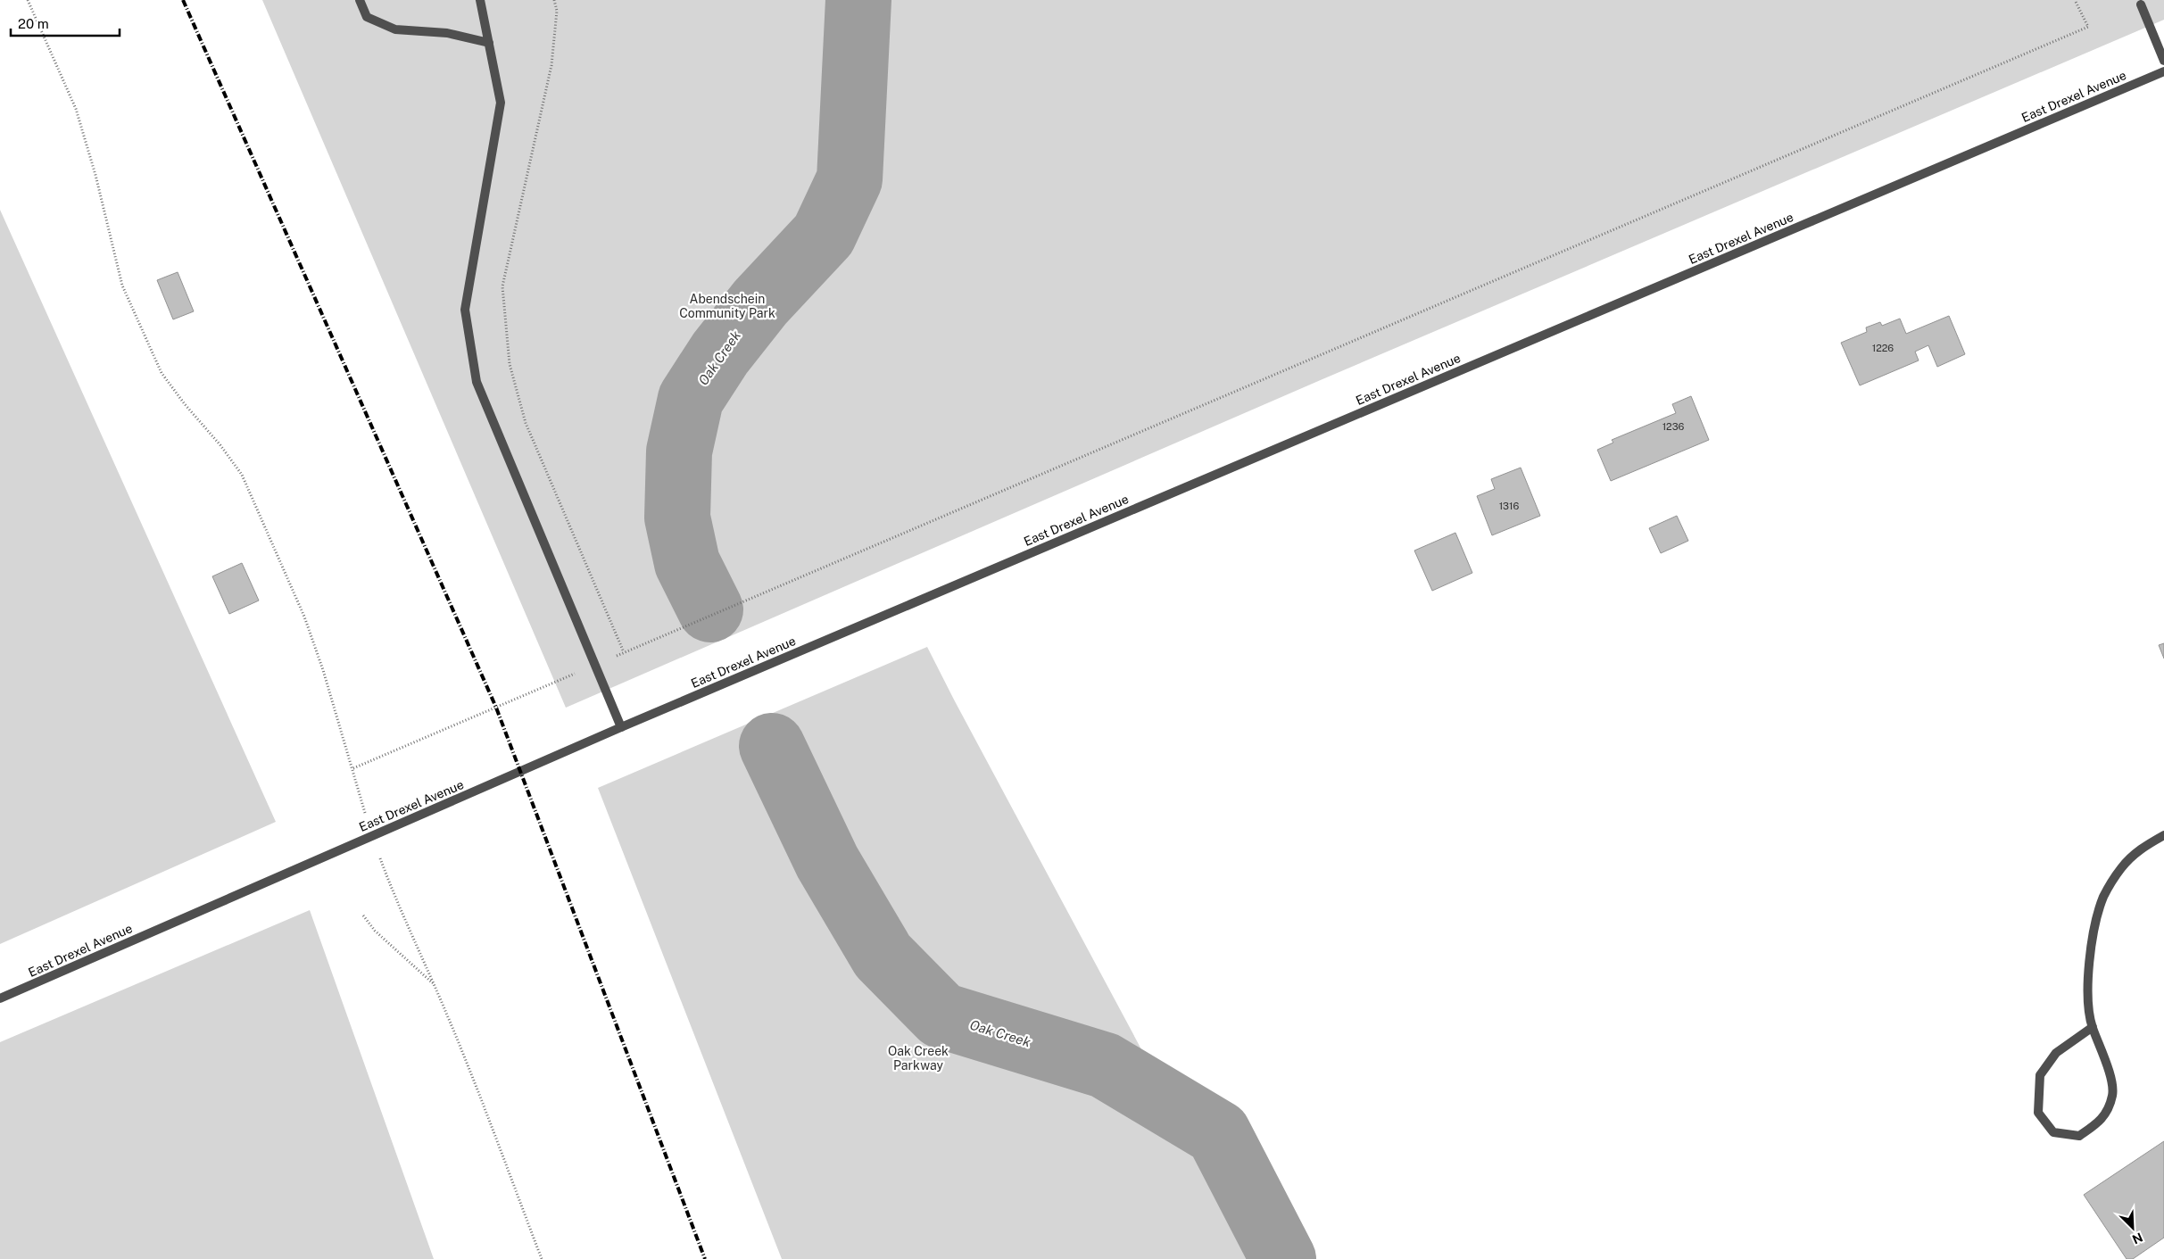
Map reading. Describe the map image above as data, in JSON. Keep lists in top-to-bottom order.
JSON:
{
  "streets": {
    "street": ["East Drexel Avenue"]
  },
  "water": ["Oak Creek"],
  "parks": ["Abendschein Community Park", "Oak Creek Parkway"],
  "house_numbers": ["1226", "1236", "1316"],
  "scale_bar": "20 m",
  "north": "bottom right"
}
